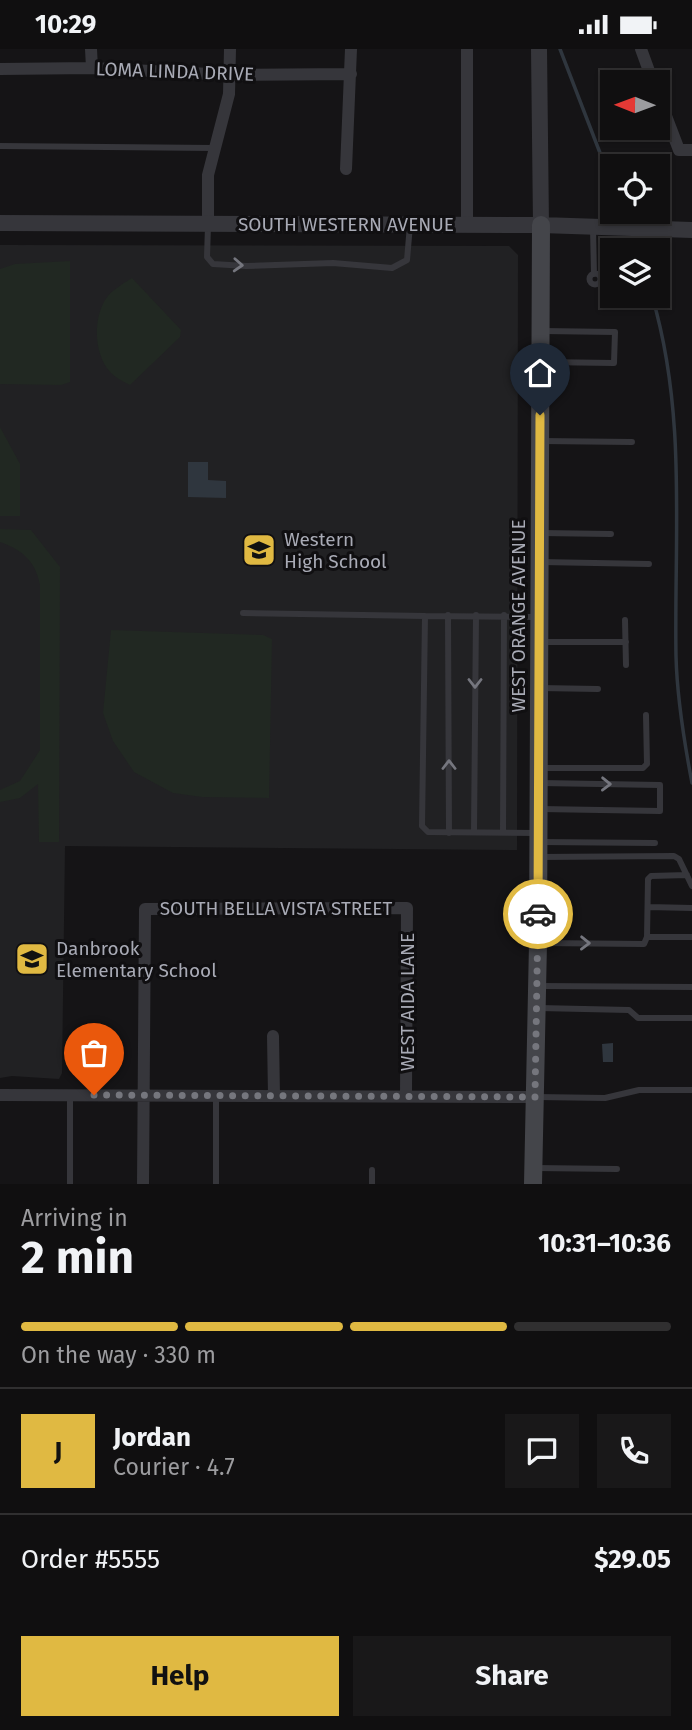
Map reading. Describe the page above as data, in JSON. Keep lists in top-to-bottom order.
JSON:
{
  "streets": {
    "main road": ["WEST ORANGE AVENUE"],
    "street": [
      "LOMA LINDA DRIVE",
      "SOUTH WESTERN AVENUE",
      "SOUTH BELLA VISTA STREET",
      "WEST AIDA LANE"
    ]
  },
  "crossings": [
    ["SOUTH WESTERN AVENUE", "WEST ORANGE AVENUE"],
    ["SOUTH BELLA VISTA STREET", "WEST AIDA LANE"]
  ],
  "places": {
    "school or university": ["Western High School", "Danbrook Elementary School"]
  },
  "north": "left",
  "page": {
    "status": "10:29",
    "heading": ["2 min", "Arriving in", "10:31–10:36"],
    "panel": [
      "Jordan",
      "Courier · 4.7",
      "Order #5555",
      "$29.05"
    ],
    "bar": "On the way · 330 m",
    "round": "J",
    "buttons": ["Help", "Share"]
  }
}
